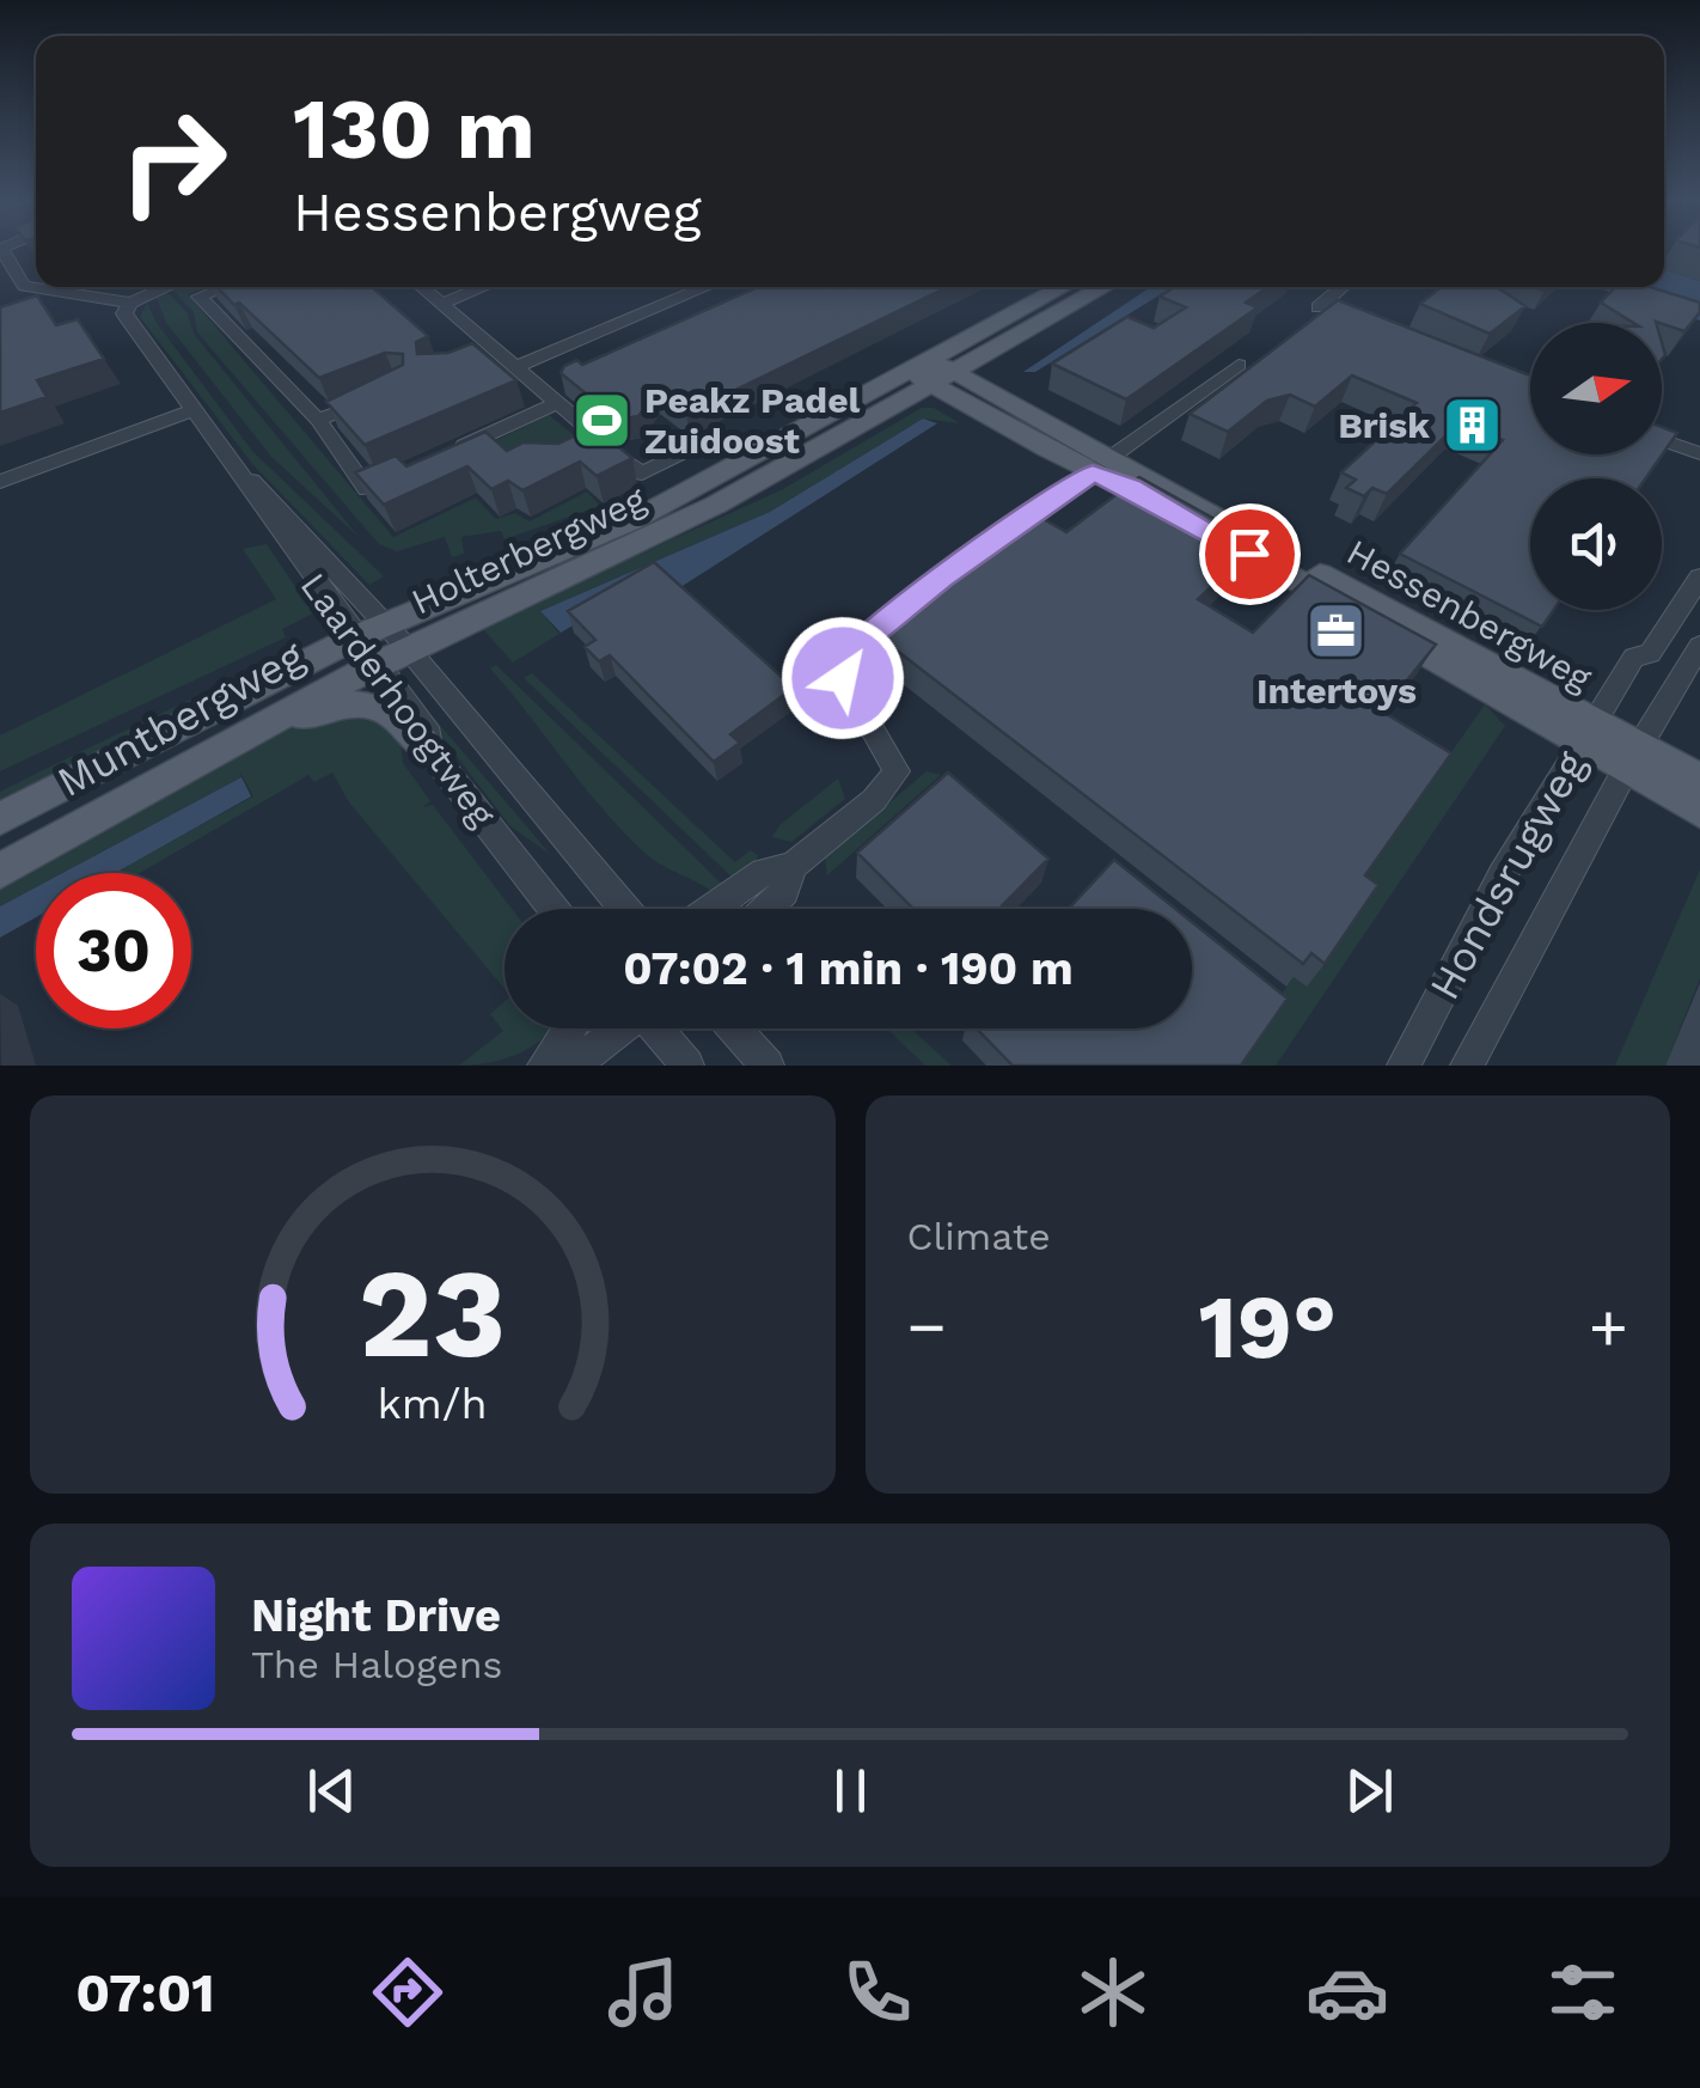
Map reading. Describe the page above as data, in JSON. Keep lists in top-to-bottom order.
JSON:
{
  "streets": {
    "main road": ["Holterbergweg", "Hessenbergweg", "Muntbergweg"],
    "street": ["Laarderhoogtweg", "Hondsrugweg"]
  },
  "crossings": [
    ["Holterbergweg", "Hessenbergweg"],
    ["Holterbergweg", "Laarderhoogtweg"],
    ["Holterbergweg", "Muntbergweg"],
    ["Hessenbergweg", "Hondsrugweg"],
    ["Laarderhoogtweg", "Muntbergweg"]
  ],
  "places": {
    "sports": ["Peakz Padel Zuidoost"],
    "building": ["Brisk"],
    "office": ["Intertoys"]
  },
  "north": "right",
  "page": {
    "turn": ["130 m", "Hessenbergweg"],
    "limit": "30",
    "trip": "07:02 · 1 min · 190 m",
    "tile": "Climate",
    "heat": ["−", "19°", "+"],
    "song": ["Night Drive", "The Halogens"],
    "tabs": "07:01",
    "gauge": ["23", "km/h"]
  }
}
